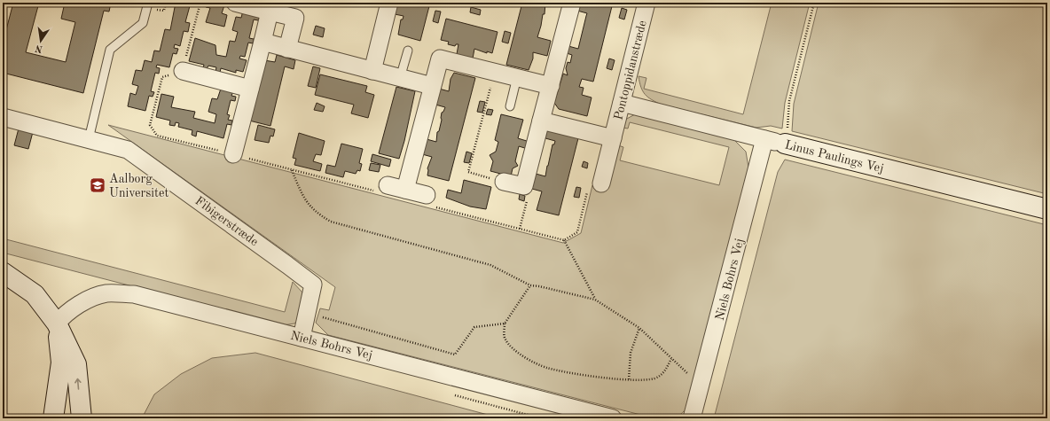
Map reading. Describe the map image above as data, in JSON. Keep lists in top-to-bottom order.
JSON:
{
  "streets": {
    "street": [
      "Pontoppidanstræde",
      "Linus Paulings Vej",
      "Fibigerstræde",
      "Niels Bohrs Vej"
    ]
  },
  "crossings": [
    ["Pontoppidanstræde", "Linus Paulings Vej"],
    ["Linus Paulings Vej", "Niels Bohrs Vej"],
    ["Fibigerstræde", "Niels Bohrs Vej"]
  ],
  "places": {
    "school or university": ["Aalborg Universitet"]
  },
  "north": "bottom"
}
